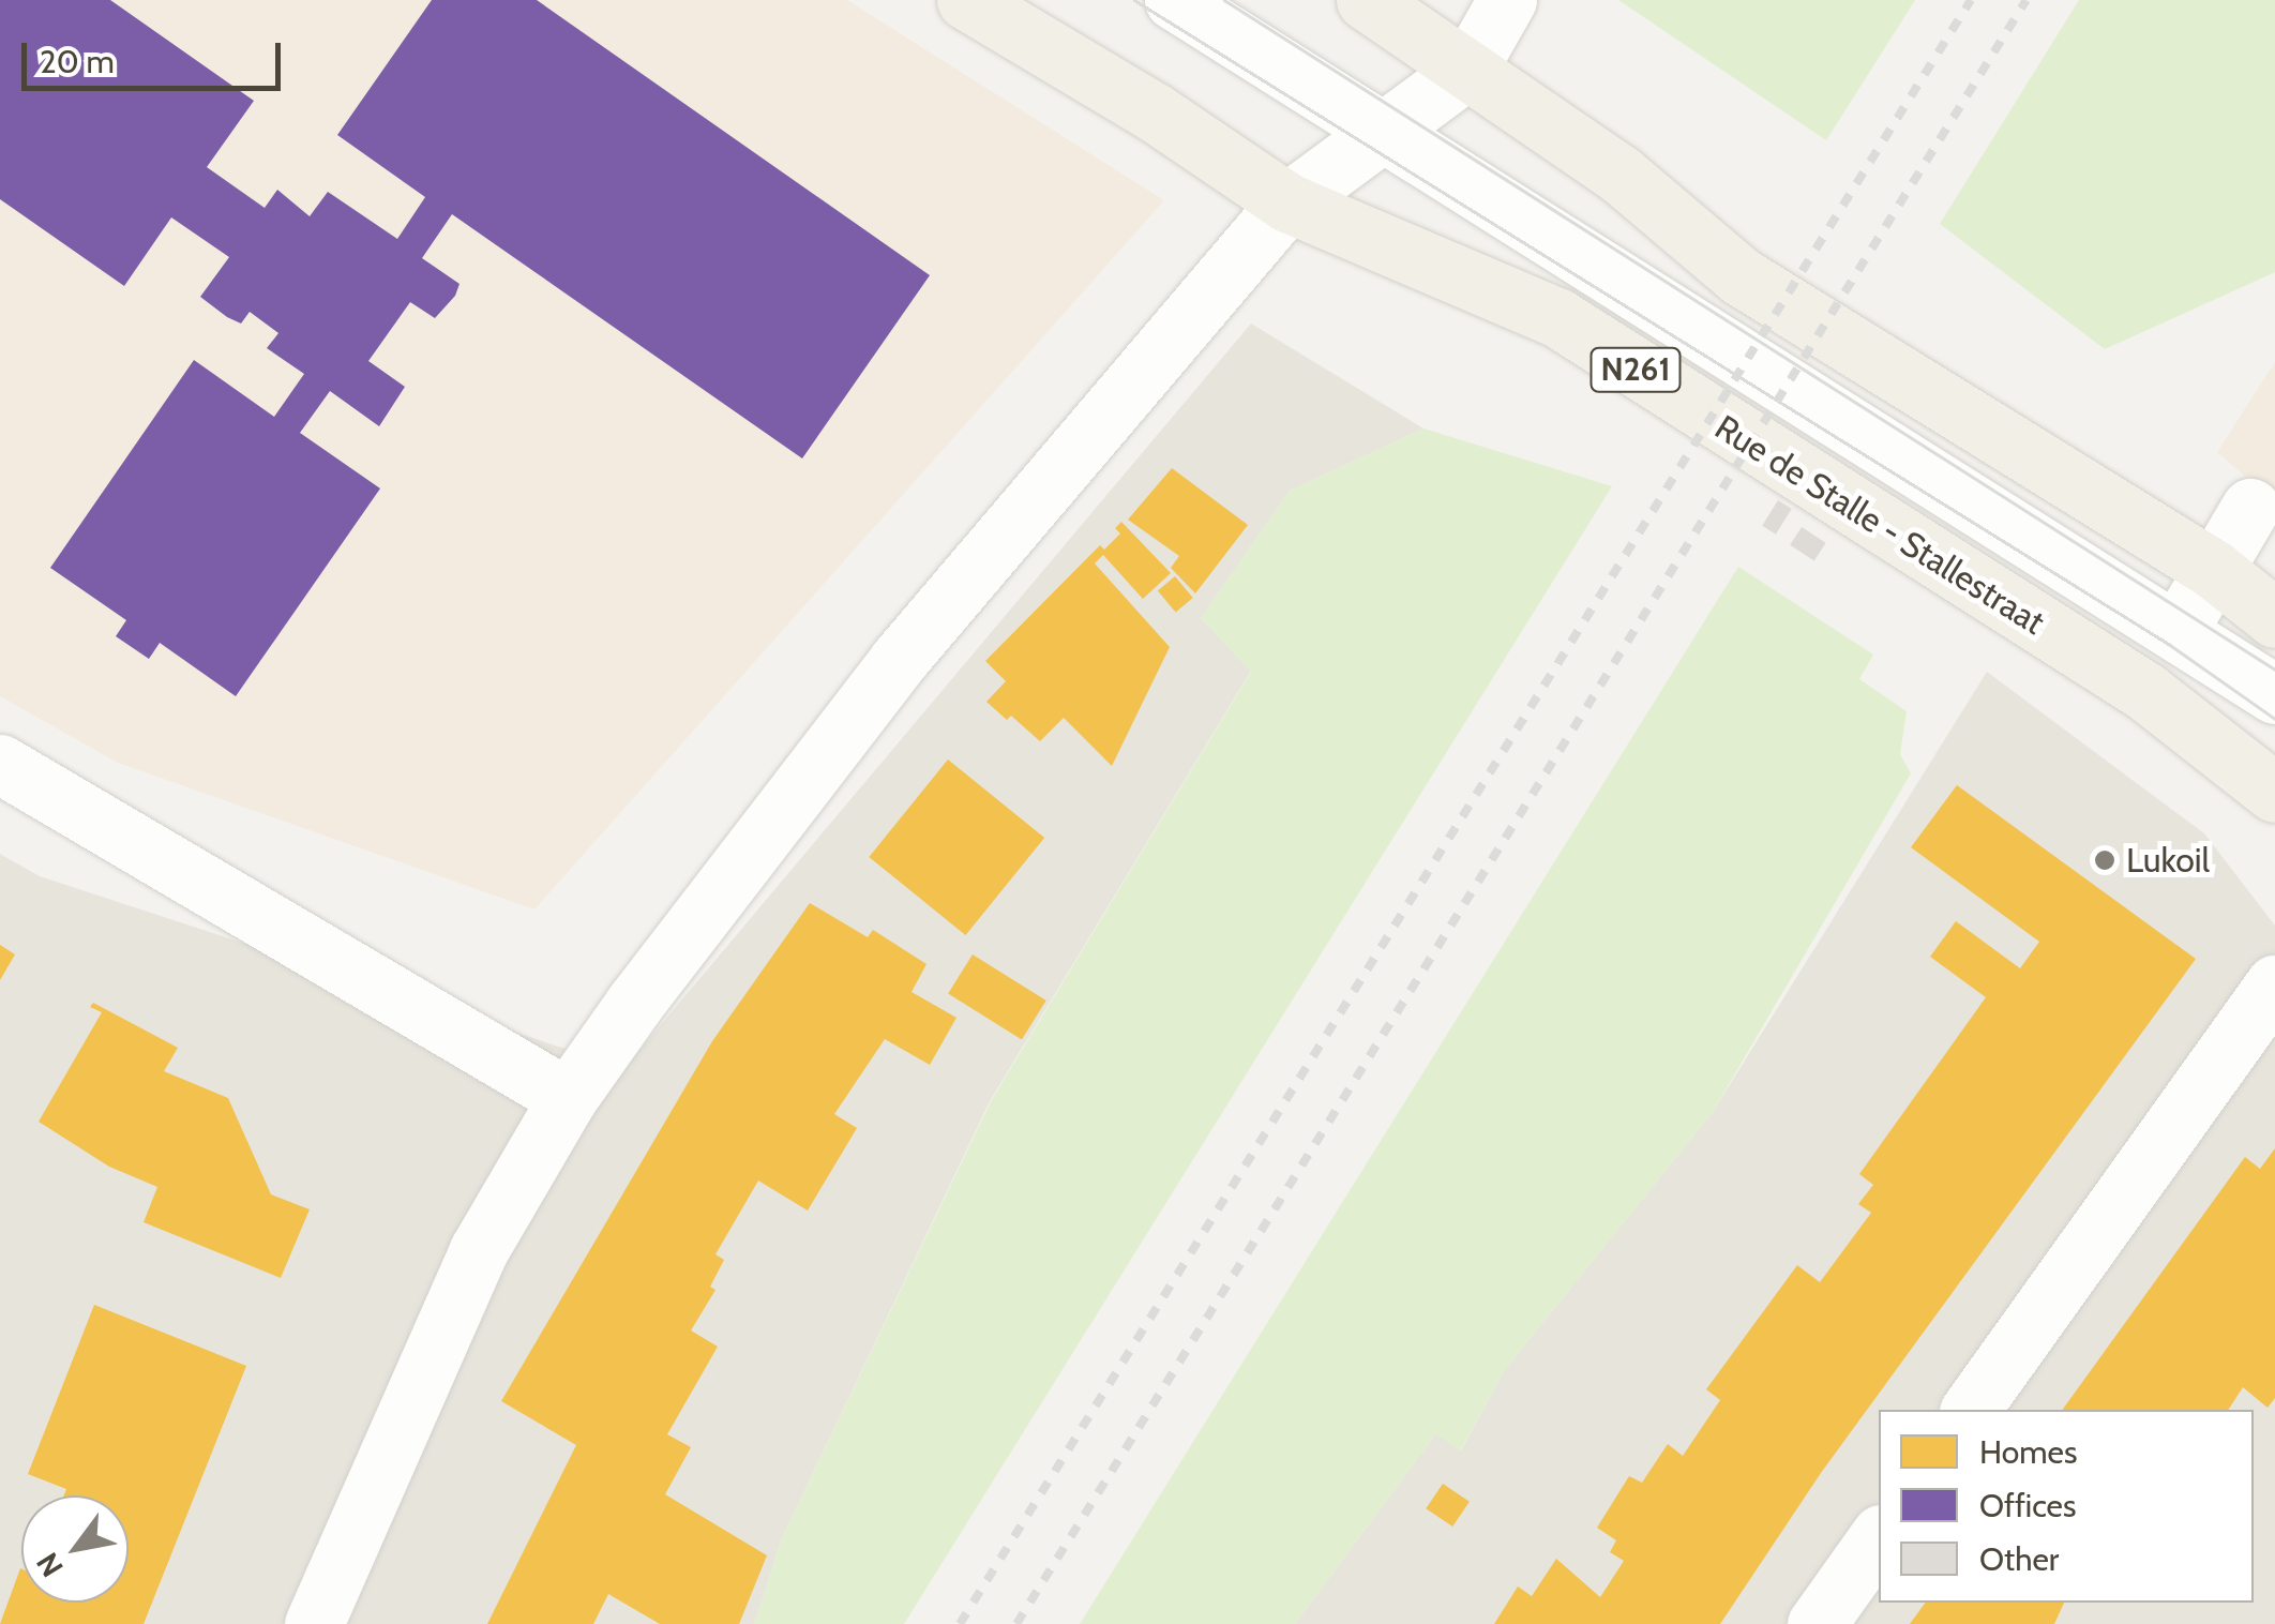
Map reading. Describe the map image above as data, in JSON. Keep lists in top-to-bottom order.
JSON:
{
  "streets": {
    "main road": ["N261", "Rue de Stalle - Stallestraat"]
  },
  "places": ["Lukoil"],
  "legend": ["Homes", "Offices", "Other"],
  "scale_bar": "20 m",
  "north": "bottom left"
}
